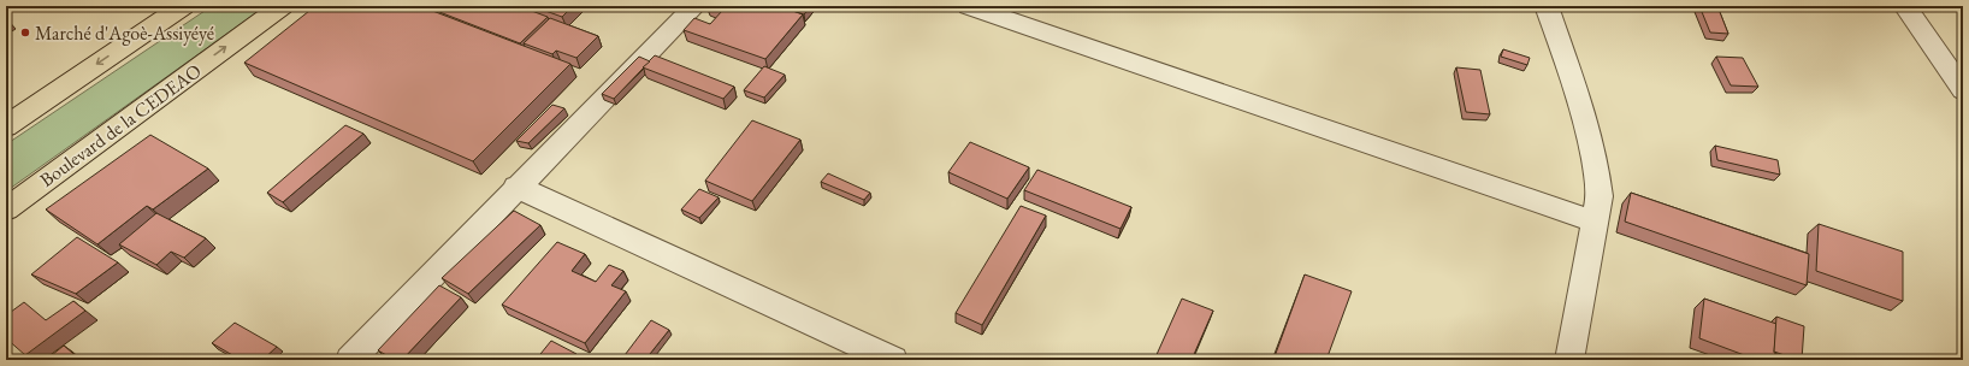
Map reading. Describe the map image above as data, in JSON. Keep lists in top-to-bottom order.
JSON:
{
  "streets": {
    "main road": ["Boulevard de la CEDEAO"]
  },
  "places": ["Marché d'Agoè-Assiyéyé"]
}
